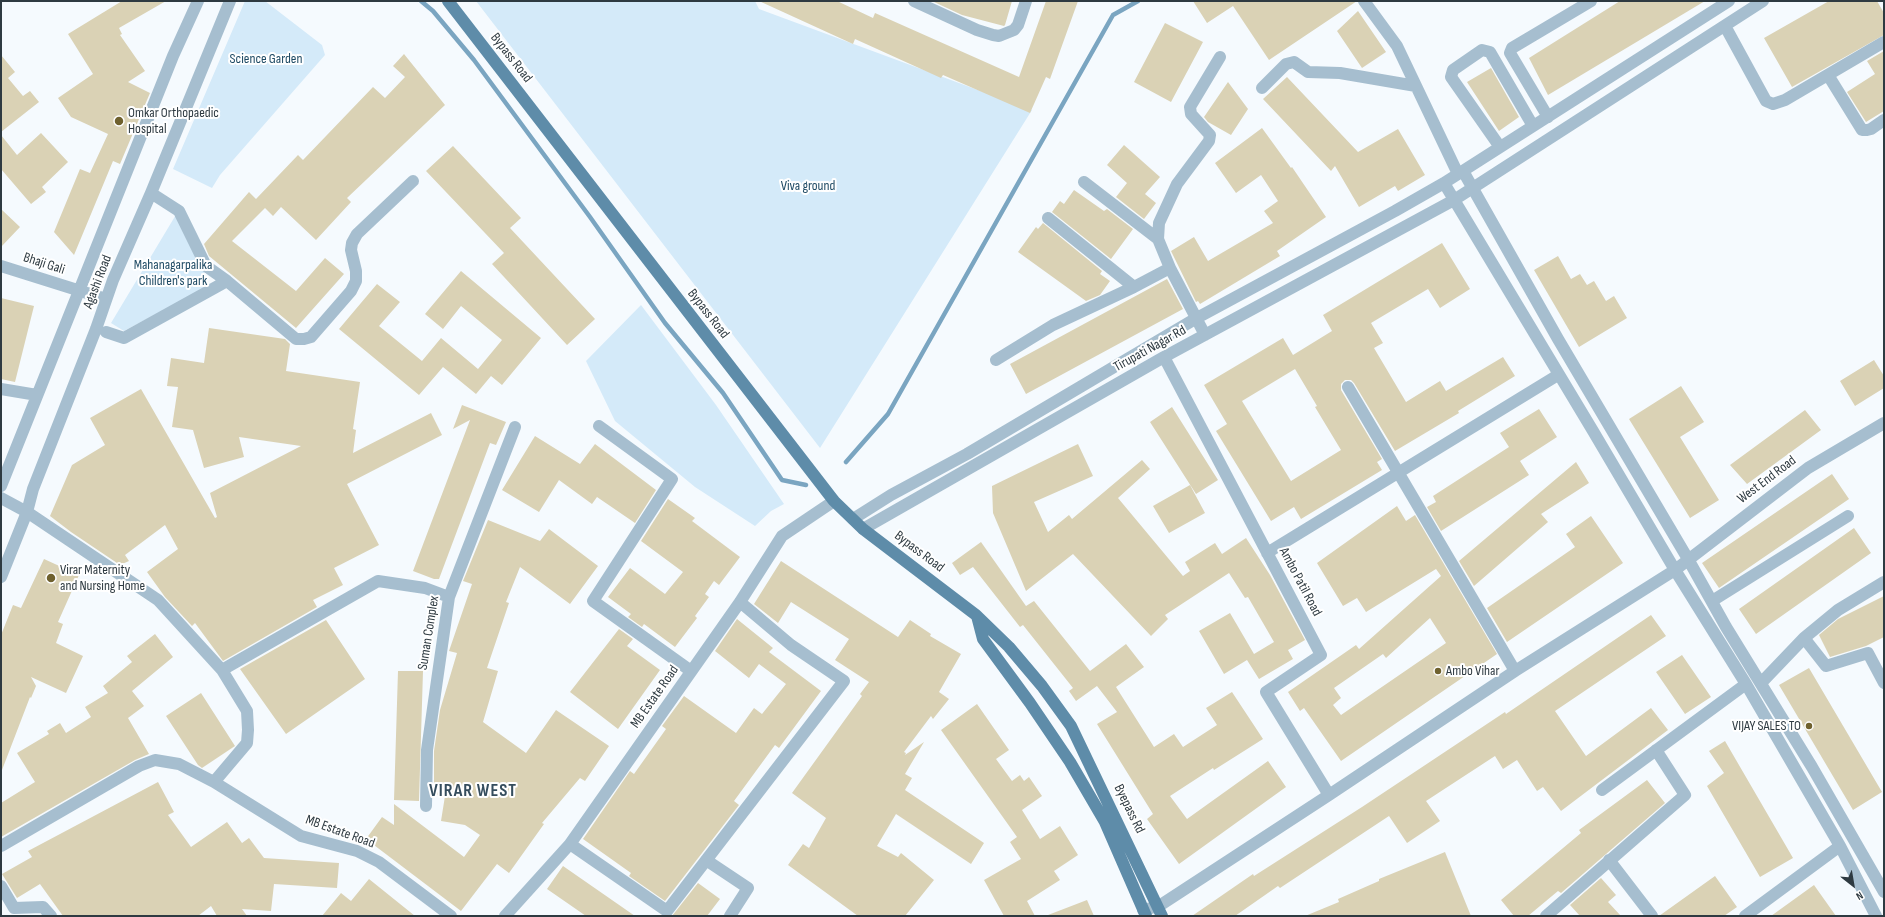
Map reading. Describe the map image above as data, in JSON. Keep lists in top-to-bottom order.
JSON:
{
  "streets": {
    "main road": ["Bypass Road", "Byepass Rd"],
    "street": [
      "Bhaji Gali",
      "Agashi Road",
      "Tirupati Nagar Rd",
      "West End Road",
      "Ambo Patil Road",
      "Suman Complex",
      "MB Estate Road"
    ]
  },
  "crossings": [
    ["Bypass Road", "Tirupati Nagar Rd"],
    ["Bypass Road", "MB Estate Road"],
    ["Bypass Road", "Byepass Rd"],
    ["Bhaji Gali", "Agashi Road"],
    ["Tirupati Nagar Rd", "Ambo Patil Road"],
    ["West End Road", "Ambo Patil Road"],
    ["West End Road", "Byepass Rd"]
  ],
  "districts": ["VIRAR WEST"],
  "parks": ["Science Garden", "Viva ground", "Mahanagarpalika Children's park"],
  "places": [
    "Omkar Orthopaedic Hospital",
    "Virar Maternity and Nursing Home",
    "Ambo Vihar",
    "VIJAY SALES TO"
  ],
  "north": "bottom right"
}
